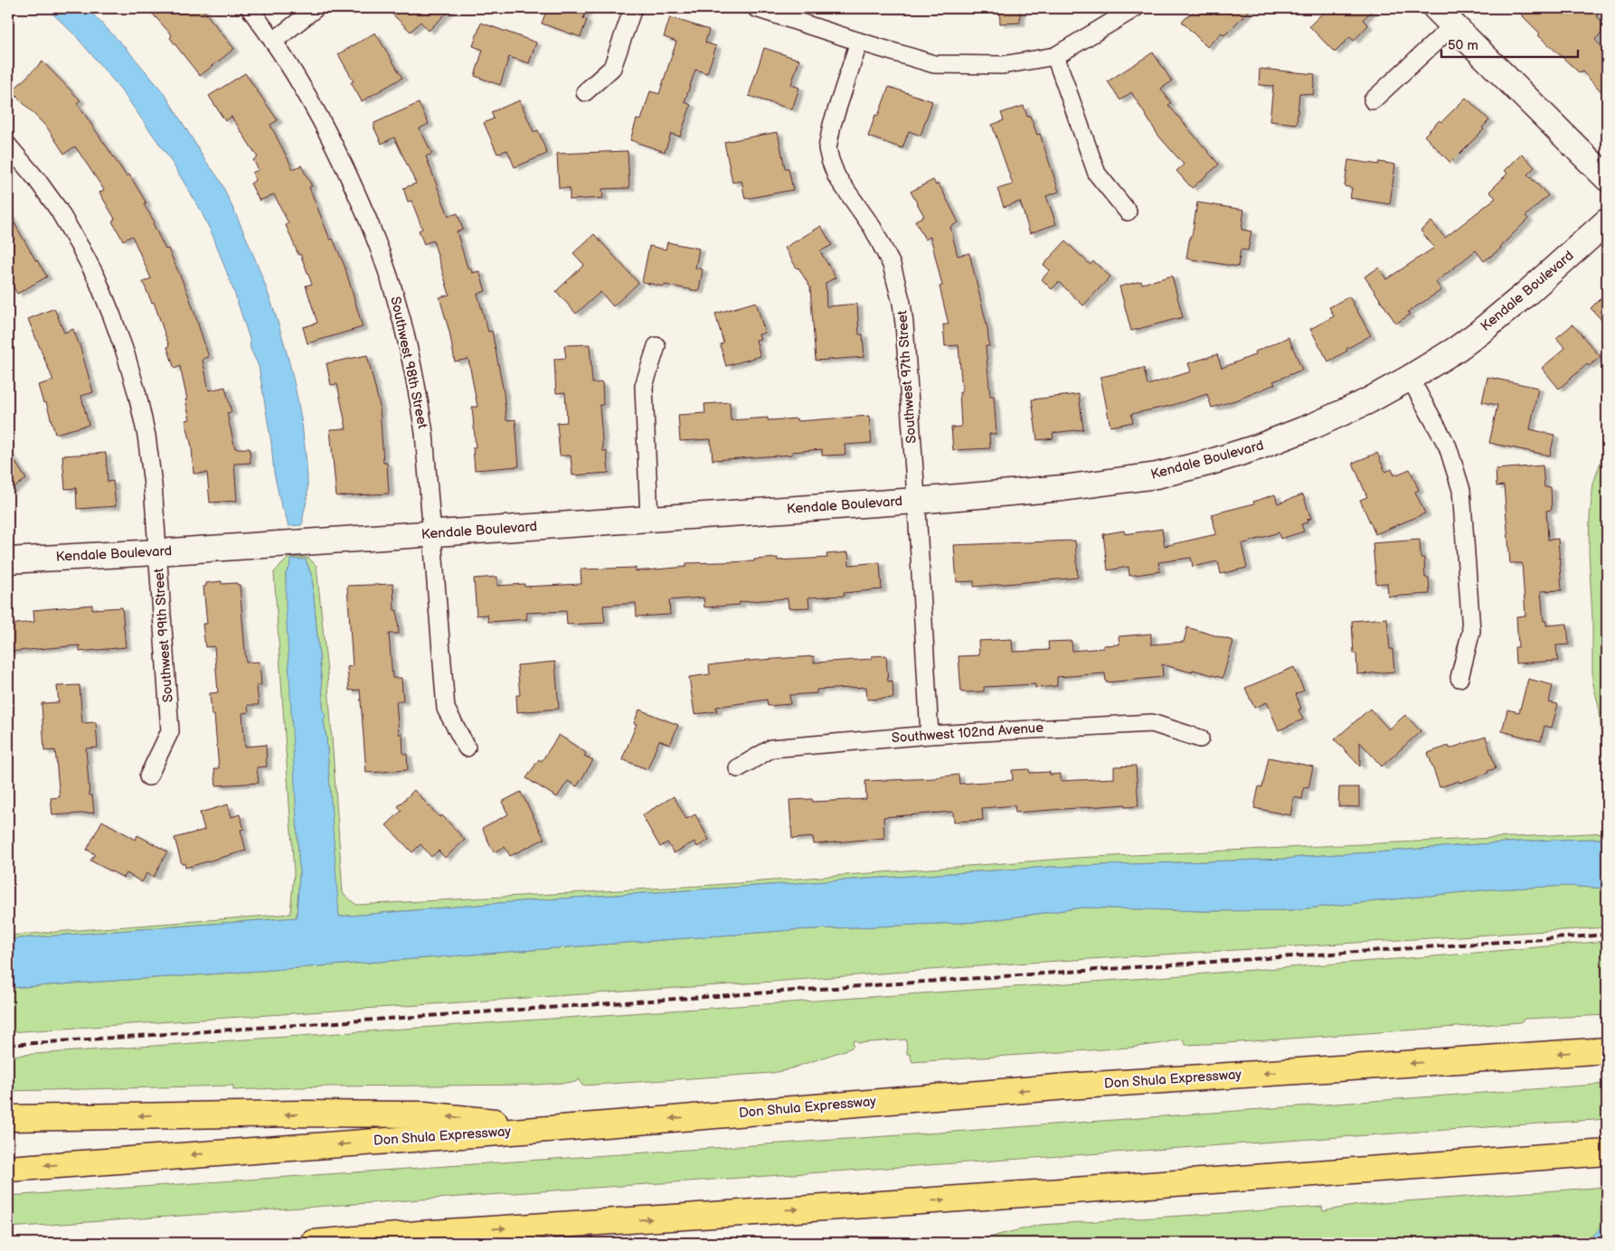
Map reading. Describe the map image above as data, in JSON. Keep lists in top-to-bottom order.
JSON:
{
  "streets": {
    "highway": ["Don Shula Expressway"],
    "street": [
      "Kendale Boulevard",
      "Southwest 98th Street",
      "Southwest 97th Street",
      "Southwest 99th Street",
      "Southwest 102nd Avenue"
    ]
  },
  "crossings": [
    ["Kendale Boulevard", "Southwest 98th Street"],
    ["Kendale Boulevard", "Southwest 97th Street"],
    ["Kendale Boulevard", "Southwest 99th Street"],
    ["Southwest 97th Street", "Southwest 102nd Avenue"]
  ],
  "scale_bar": "50 m"
}
